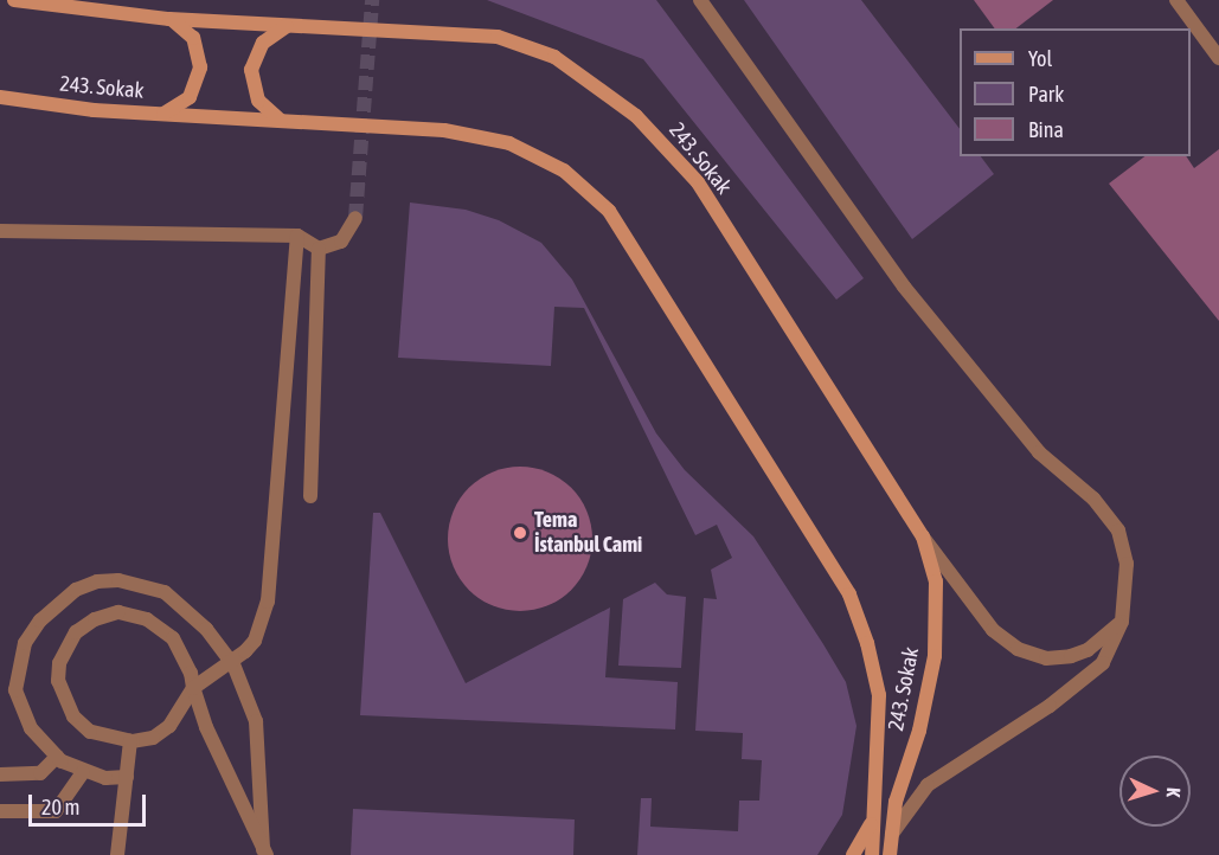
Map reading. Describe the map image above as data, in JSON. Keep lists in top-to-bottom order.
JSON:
{
  "streets": {
    "street": ["243. Sokak"]
  },
  "places": ["Tema İstanbul Cami"],
  "legend": ["Yol", "Park", "Bina"],
  "scale_bar": "20 m",
  "north": "right"
}
